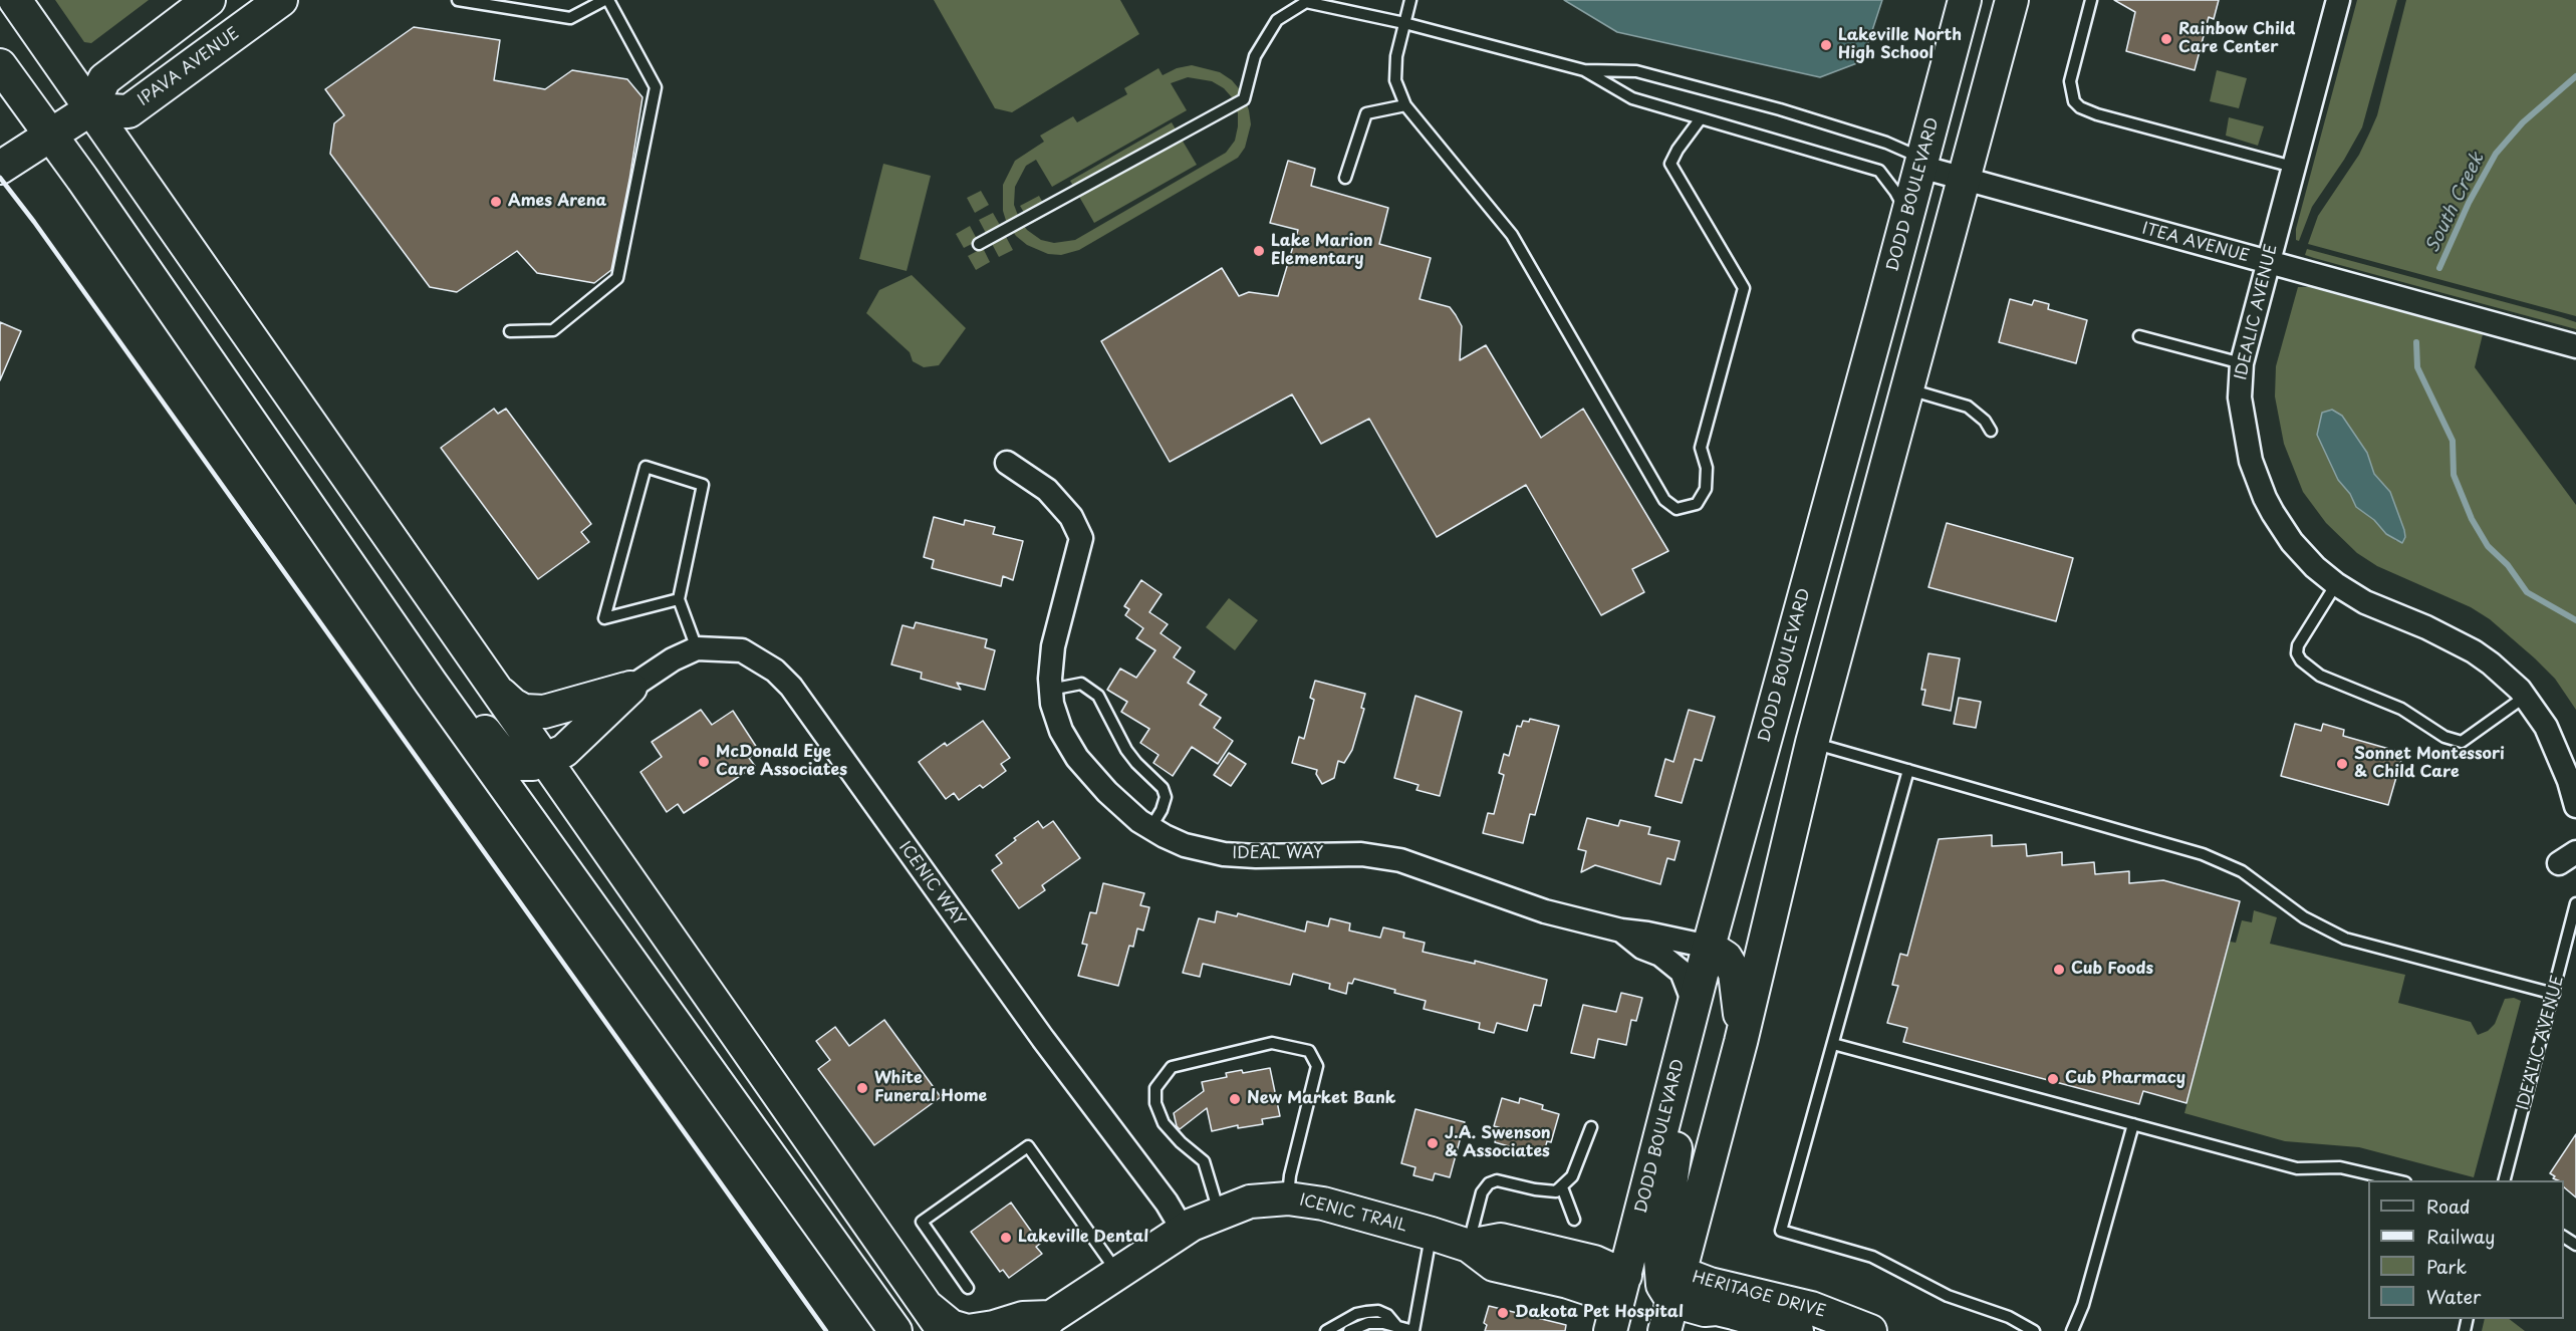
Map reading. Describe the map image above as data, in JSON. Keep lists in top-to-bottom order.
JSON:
{
  "streets": {
    "main road": [
      "IPAVA AVENUE",
      "DODD BOULEVARD",
      "ICENIC TRAIL",
      "HERITAGE DRIVE"
    ],
    "street": [
      "ITEA AVENUE",
      "IDEALIC AVENUE",
      "IDEAL WAY",
      "ICENIC WAY"
    ]
  },
  "crossings": [
    ["DODD BOULEVARD", "ITEA AVENUE"],
    ["DODD BOULEVARD", "IDEAL WAY"],
    ["DODD BOULEVARD", "ICENIC TRAIL"],
    ["ITEA AVENUE", "IDEALIC AVENUE"],
    ["ICENIC WAY", "ICENIC TRAIL"]
  ],
  "water": ["South Creek"],
  "places": [
    "Rainbow Child Care Center",
    "Lakeville North High School",
    "Ames Arena",
    "Lake Marion Elementary",
    "McDonald Eye Care Associates",
    "Sonnet Montessori & Child Care",
    "Cub Foods",
    "Cub Pharmacy",
    "White Funeral Home",
    "New Market Bank",
    "J.A. Swenson & Associates",
    "Lakeville Dental",
    "Dakota Pet Hospital"
  ],
  "legend": [
    "Road",
    "Railway",
    "Park",
    "Water"
  ]
}
